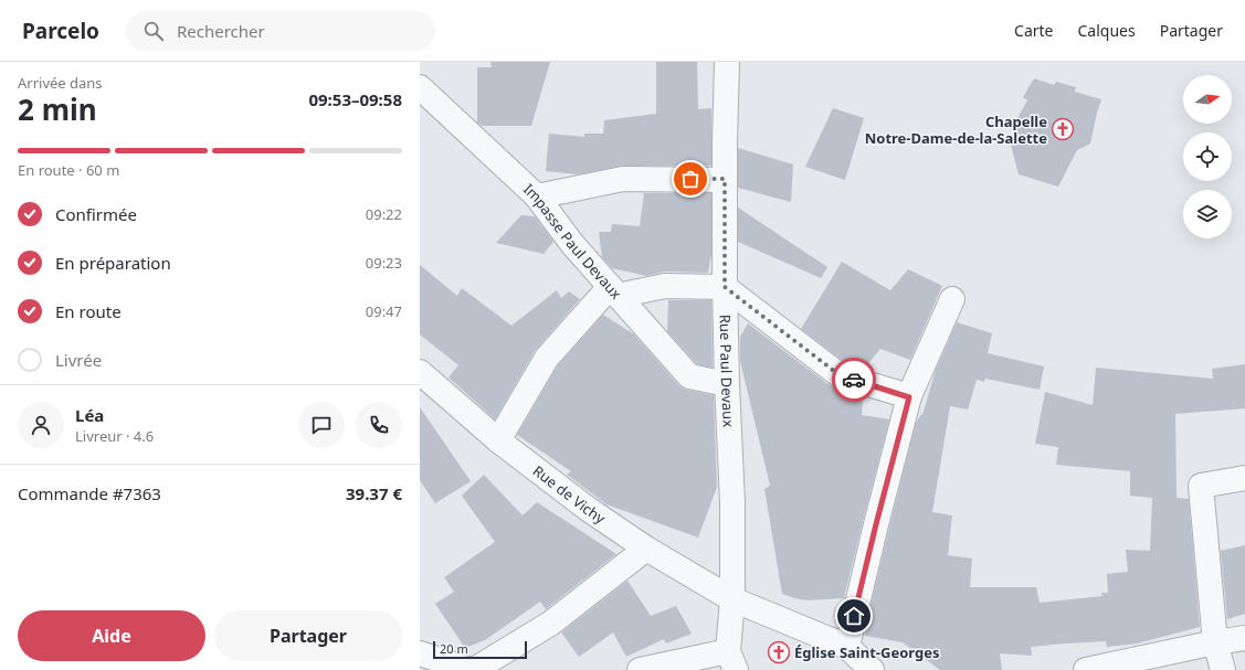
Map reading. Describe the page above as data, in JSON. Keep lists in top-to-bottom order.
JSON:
{
  "streets": {
    "street": ["Impasse Paul Devaux", "Rue Paul Devaux", "Rue de Vichy"]
  },
  "crossings": [
    ["Impasse Paul Devaux", "Rue Paul Devaux"],
    ["Rue Paul Devaux", "Rue de Vichy"]
  ],
  "places": {
    "church": ["Chapelle Notre-Dame-de-la-Salette", "Église Saint-Georges"]
  },
  "scale_bar": "20 m",
  "north": "right",
  "page": {
    "header": "Parcelo",
    "search": "Rechercher",
    "nav": ["Carte", "Calques", "Partager"],
    "heading": ["2 min", "Arrivée dans", "09:53–09:58"],
    "panel": [
      "Léa",
      "Livreur · 4.6",
      "Commande #7363",
      "39.37 €"
    ],
    "bar": "En route · 60 m",
    "list": [
      ["Confirmée", "09:22"],
      ["En préparation", "09:23"],
      ["En route", "09:47"],
      "Livrée"
    ],
    "buttons": ["Aide", "Partager"],
    "scale": "20 m"
  }
}
